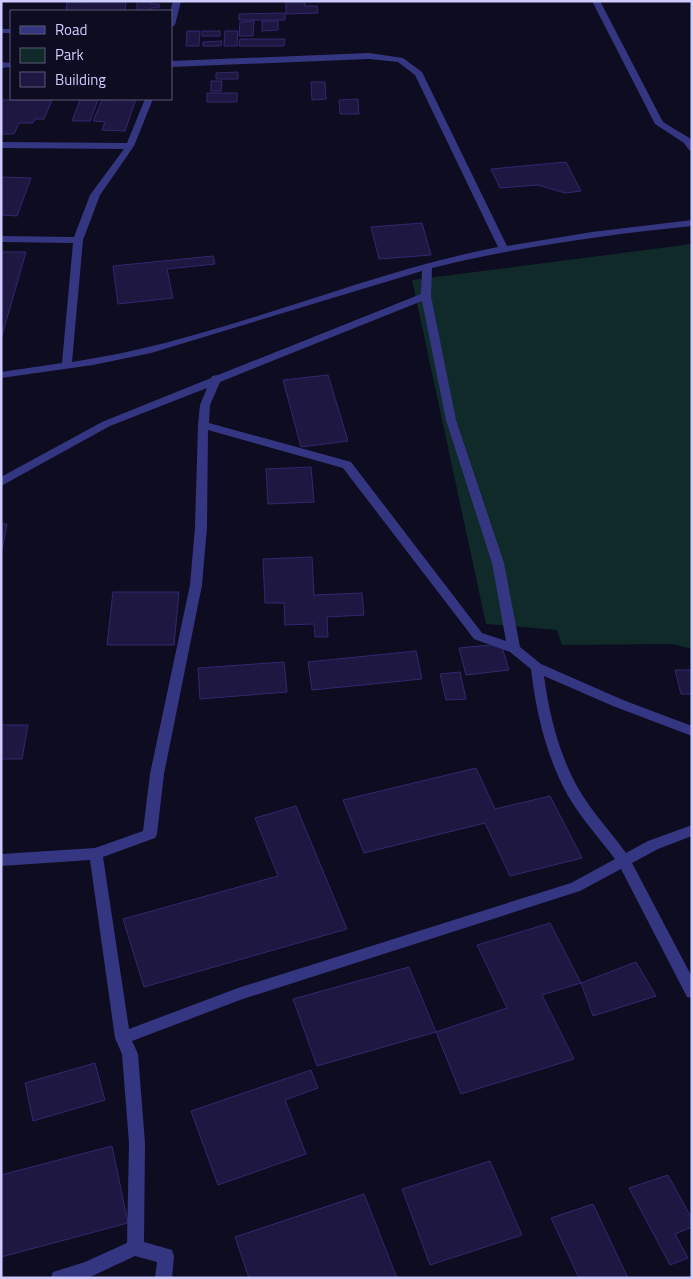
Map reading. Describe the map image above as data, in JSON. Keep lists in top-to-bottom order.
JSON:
{
  "legend": ["Road", "Park", "Building"]
}
